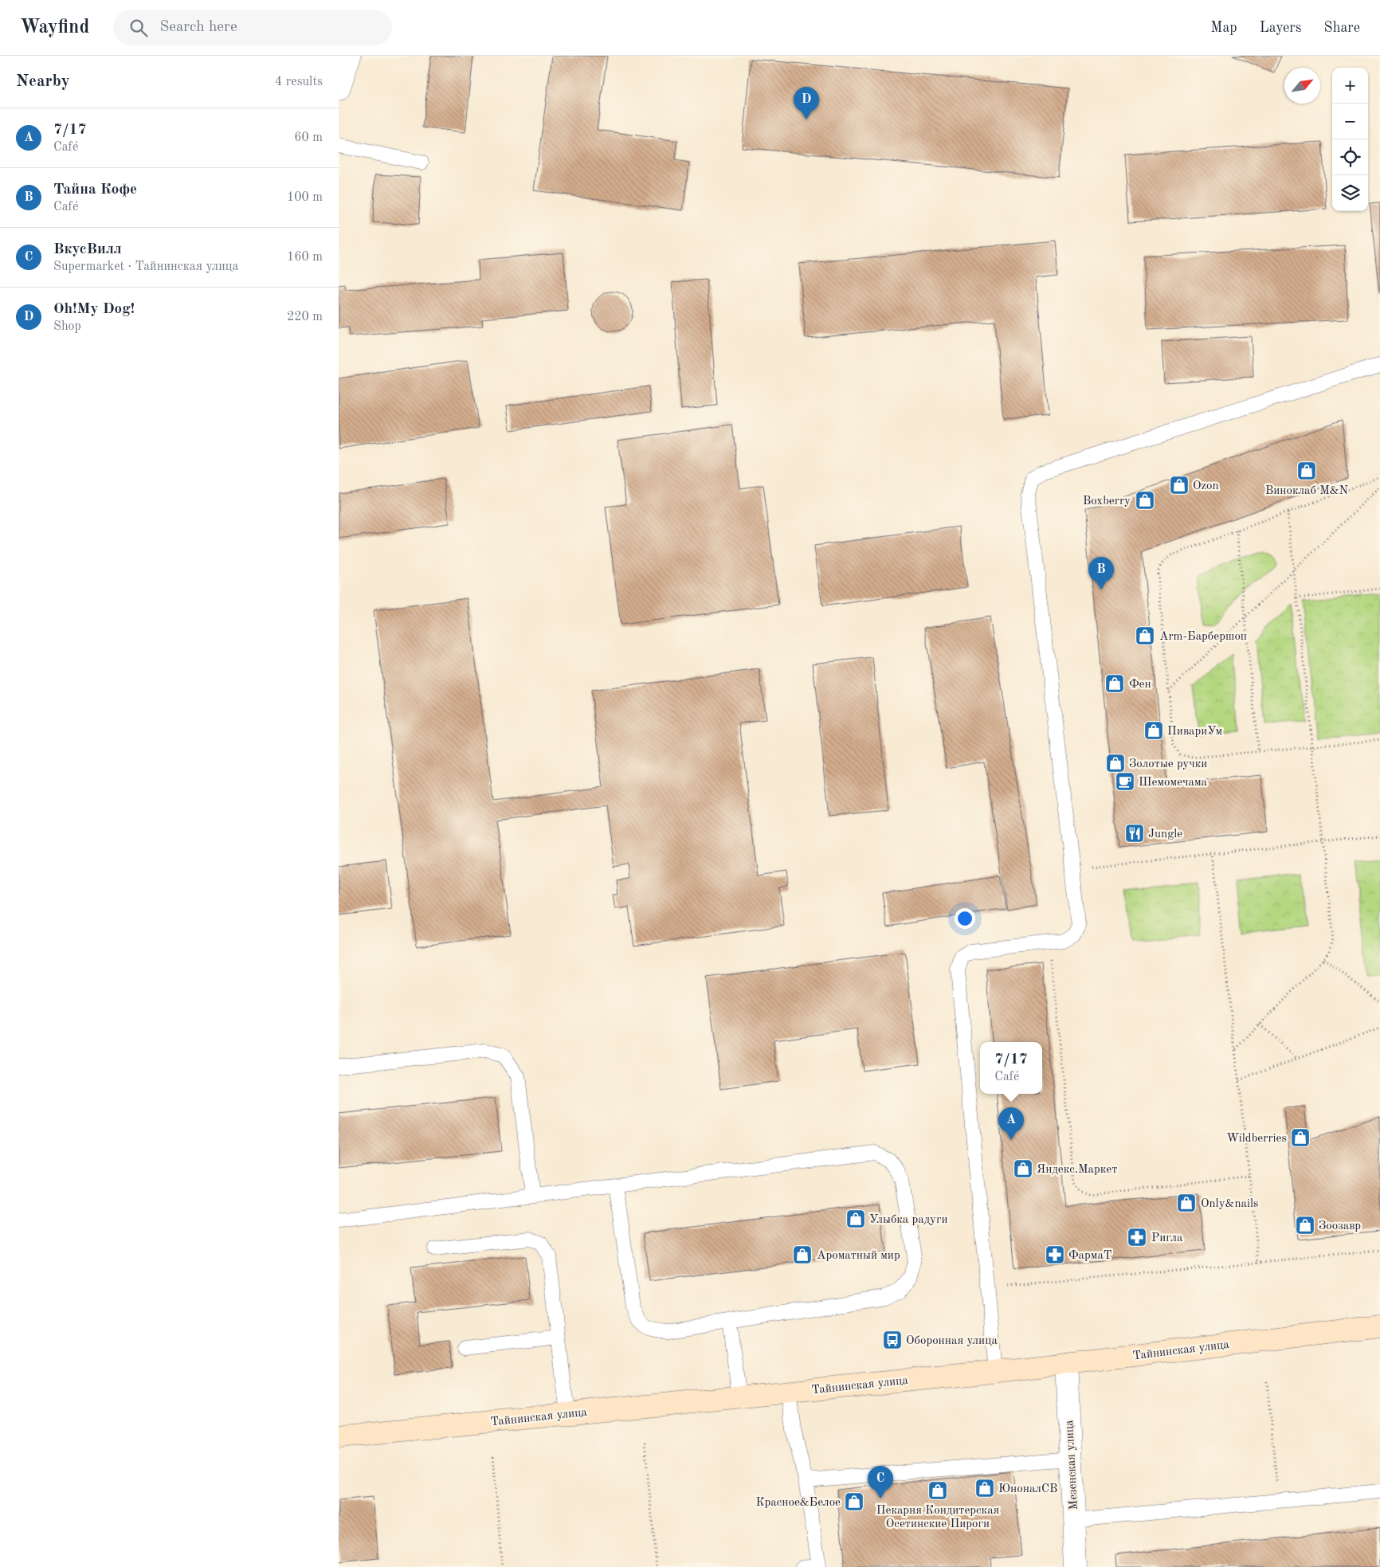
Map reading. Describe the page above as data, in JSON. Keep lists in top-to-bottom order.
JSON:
{
  "streets": {
    "main road": ["Тайнинская улица"],
    "street": ["Мезенская улица"]
  },
  "crossings": [
    ["Тайнинская улица", "Мезенская улица"]
  ],
  "places": {
    "shop": [
      "Виноклаб М&N",
      "Ozon",
      "Boxberry",
      "Arm-Барбершоп",
      "Фен",
      "ПивариУм",
      "Золотые ручки",
      "Wildberries",
      "Яндекс.Маркет",
      "Only&nails",
      "Улыбка радуги",
      "Зоозавр",
      "Ароматный мир",
      "ЮноналСВ",
      "Пекарня Кондитерская Осетинские Пироги",
      "Красное&Белое"
    ],
    "cafe": ["Шемомечама"],
    "restaurant": ["Jungle"],
    "pharmacy": ["Ригла", "ФармаТ"],
    "bus stop": ["Оборонная улица"]
  },
  "north": "top right",
  "page": {
    "header": "Wayfind",
    "search": "Search here",
    "nav": ["Map", "Layers", "Share"],
    "heading": ["Nearby", "4 results"],
    "map_buttons": ["+", "−"],
    "pins": [
      "D",
      "B",
      "A",
      "C"
    ],
    "list": [
      {
        "mark": "A",
        "name": "7/17",
        "note": "Café",
        "value": "60 m"
      },
      {
        "mark": "B",
        "name": "Тайна Кофе",
        "note": "Café",
        "value": "100 m"
      },
      {
        "mark": "C",
        "name": "ВкусВилл",
        "note": "Supermarket · Тайнинская улица",
        "value": "160 m"
      },
      {
        "mark": "D",
        "name": "Oh!My Dog!",
        "note": "Shop",
        "value": "220 m"
      }
    ],
    "popup": ["7/17", "Café"]
  }
}
